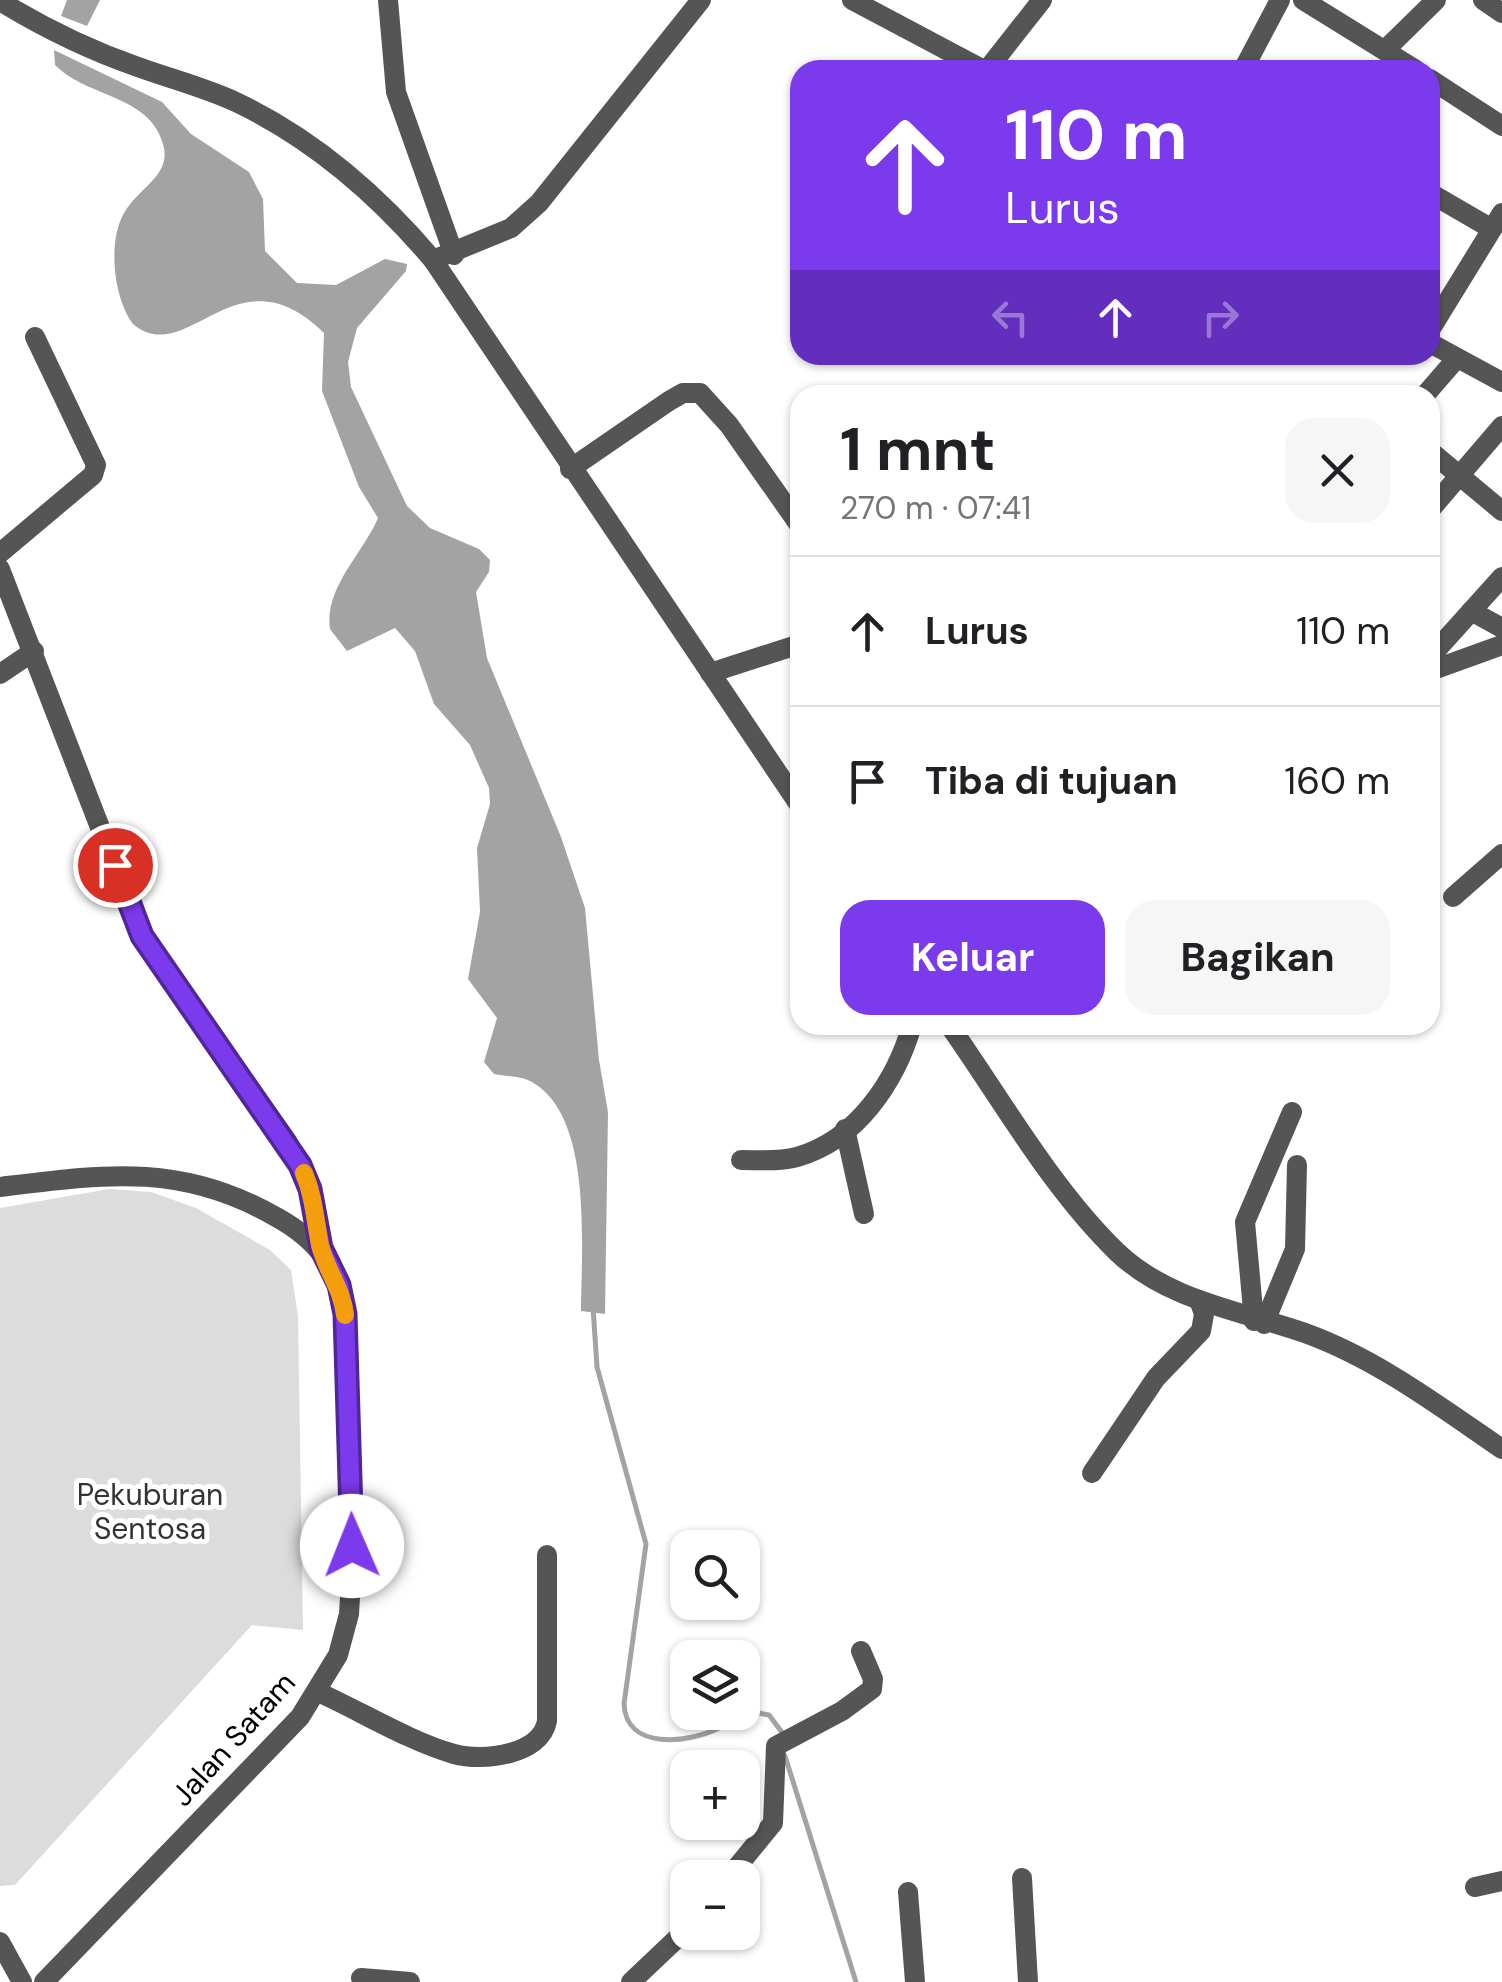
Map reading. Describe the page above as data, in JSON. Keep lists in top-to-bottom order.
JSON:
{
  "streets": {
    "street": ["Jalan Satam"]
  },
  "parks": ["Pekuburan Sentosa"],
  "page": {
    "turn": ["110 m", "Lurus"],
    "heading": ["1 mnt", "270 m · 07:41"],
    "list": [
      {
        "name": "Lurus",
        "value": "110 m"
      },
      {
        "name": "Tiba di tujuan",
        "value": "160 m"
      }
    ],
    "buttons": ["Keluar", "Bagikan"],
    "map_buttons": ["+", "−"]
  }
}
